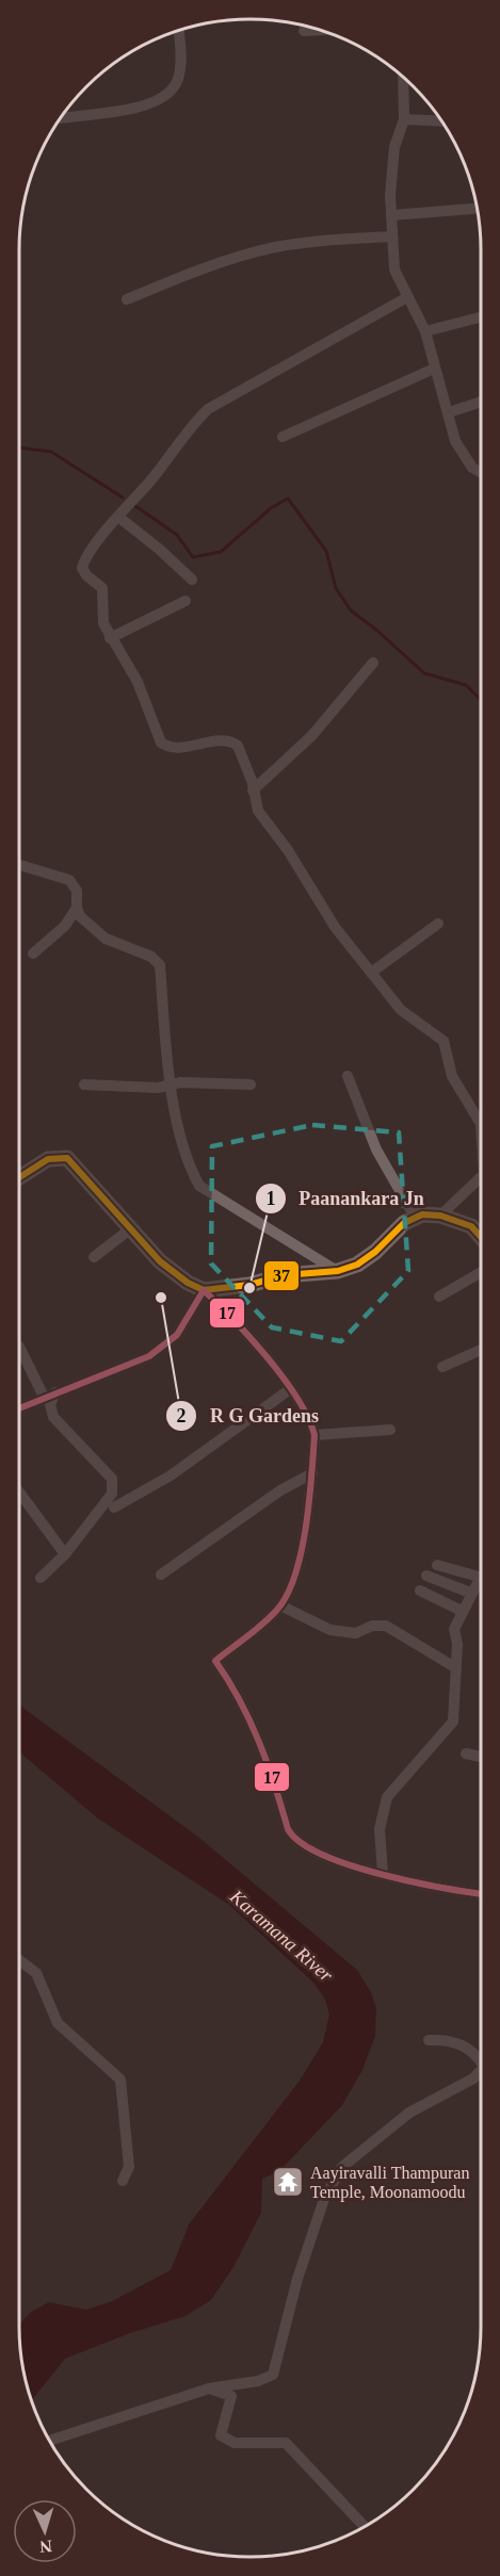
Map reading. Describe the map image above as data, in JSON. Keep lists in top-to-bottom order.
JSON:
{
  "water": ["Karamana River"],
  "places": {
    "other": ["Paanankara Jn", "R G Gardens"],
    "temple": ["Aayiravalli Thampuran Temple, Moonamoodu"]
  },
  "lines": ["transit line 37", "transit line 17"],
  "north": "bottom"
}
